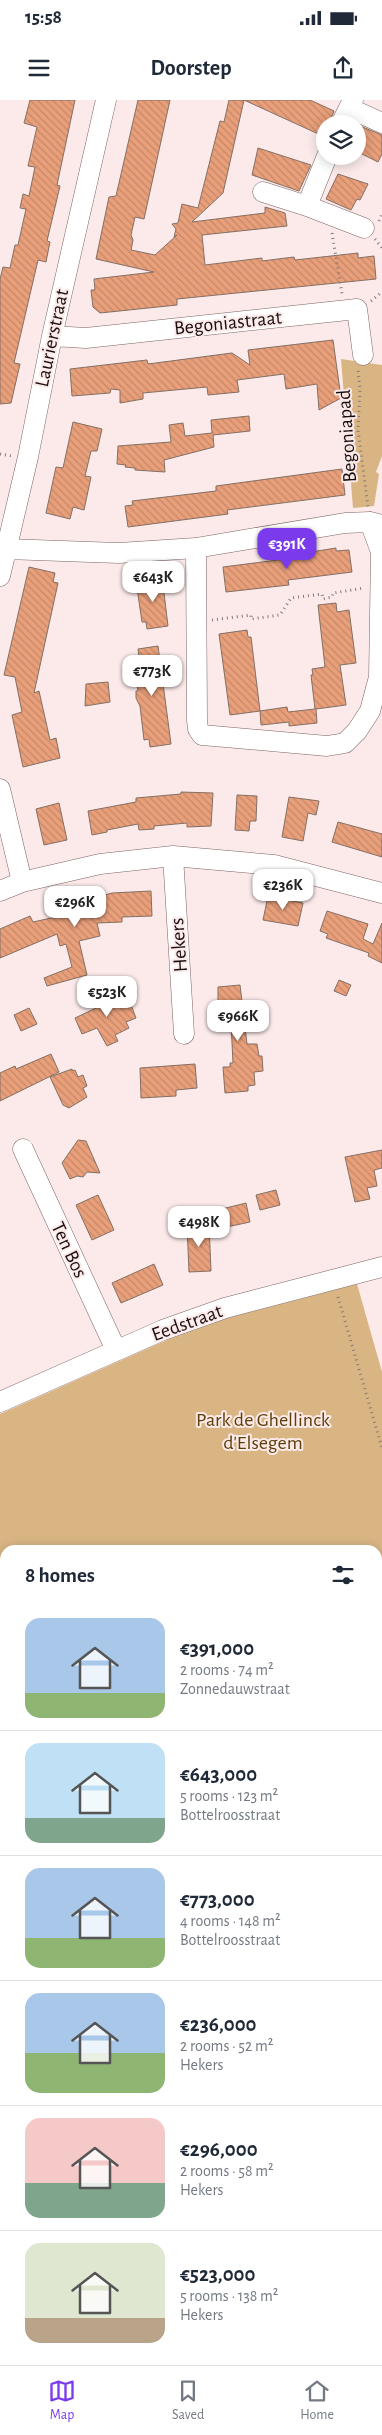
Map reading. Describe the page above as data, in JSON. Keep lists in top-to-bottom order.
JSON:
{
  "streets": {
    "street": [
      "Begoniastraat",
      "Laurierstraat",
      "Hekers",
      "Ten Bos",
      "Eedstraat"
    ],
    "path": ["Begoniapad"]
  },
  "crossings": [
    ["Begoniastraat", "Laurierstraat"],
    ["Ten Bos", "Eedstraat"]
  ],
  "parks": ["Park de Ghellinck d'Elsegem"],
  "page": {
    "status": "15:58",
    "header": "Doorstep",
    "price": [
      "€391K",
      "€643K",
      "€773K",
      "€236K",
      "€296K",
      "€523K",
      "€966K",
      "€498K"
    ],
    "heading": "8 homes",
    "list": [
      {
        "name": "€391,000",
        "note": "2 rooms · 74 m² · Zonnedauwstraat"
      },
      {
        "name": "€643,000",
        "note": "5 rooms · 123 m² · Bottelroosstraat"
      },
      {
        "name": "€773,000",
        "note": "4 rooms · 148 m² · Bottelroosstraat"
      },
      {
        "name": "€236,000",
        "note": "2 rooms · 52 m² · Hekers"
      },
      {
        "name": "€296,000",
        "note": "2 rooms · 58 m² · Hekers"
      },
      {
        "name": "€523,000",
        "note": "5 rooms · 138 m² · Hekers"
      }
    ],
    "tabs": ["Map", "Saved", "Home"]
  }
}
